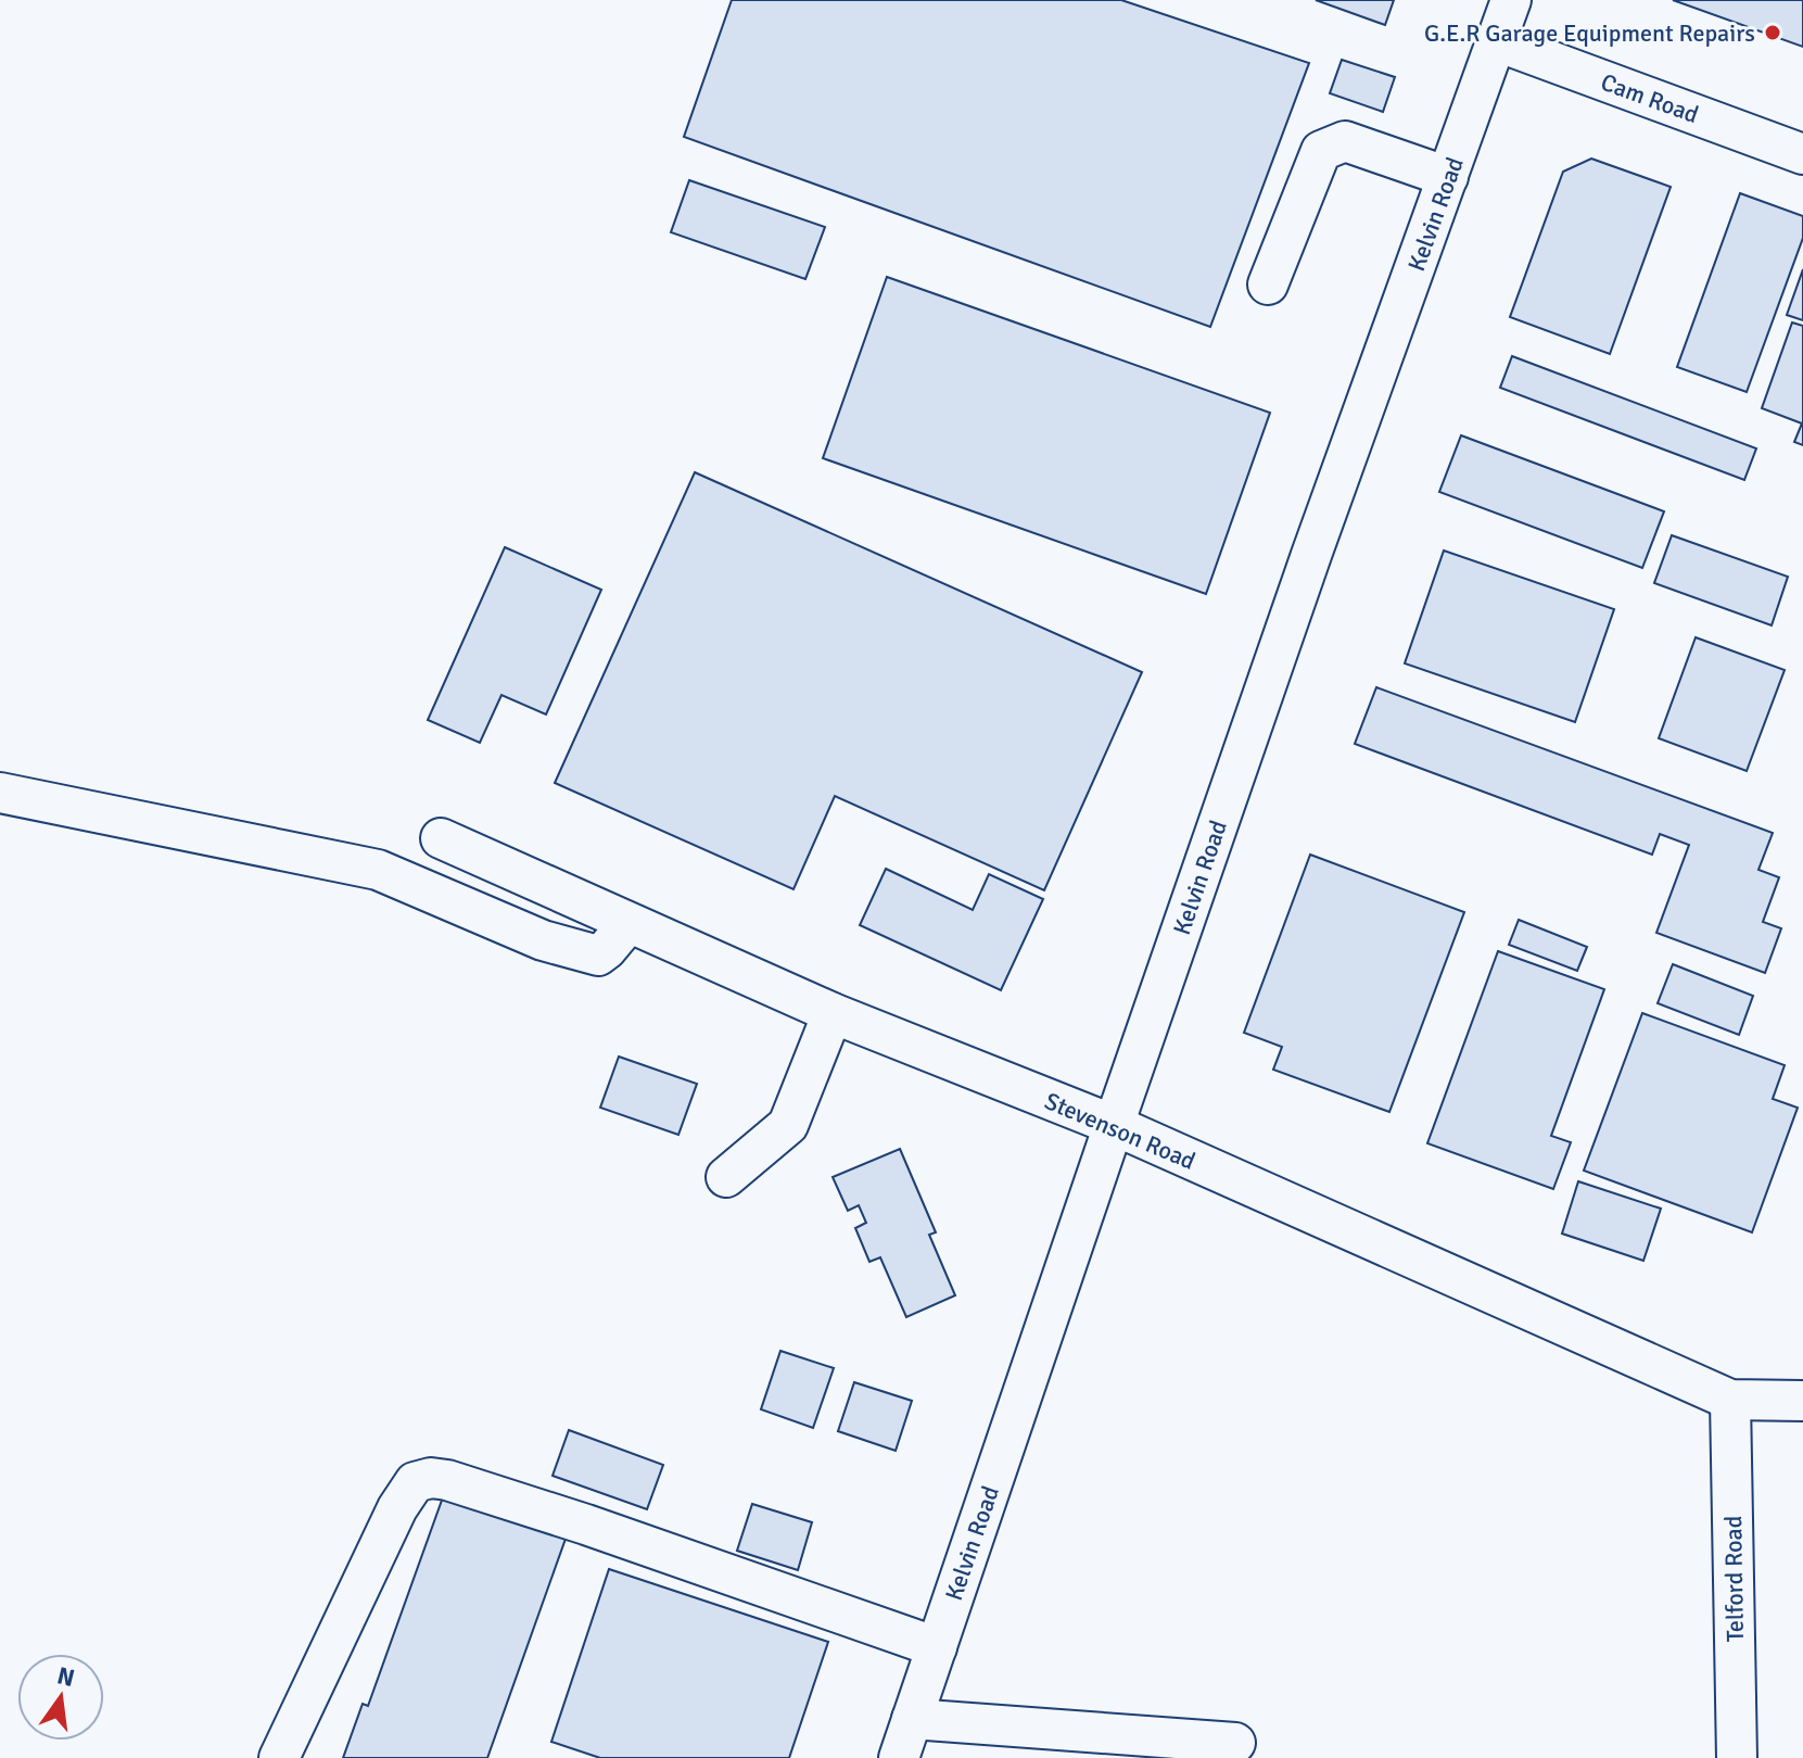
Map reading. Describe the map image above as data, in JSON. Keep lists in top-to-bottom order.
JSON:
{
  "streets": {
    "street": [
      "Cam Road",
      "Kelvin Road",
      "Stevenson Road",
      "Telford Road"
    ]
  },
  "crossings": [
    ["Cam Road", "Kelvin Road"],
    ["Kelvin Road", "Stevenson Road"],
    ["Stevenson Road", "Telford Road"]
  ],
  "places": ["G.E.R Garage Equipment Repairs"],
  "north": "top"
}
